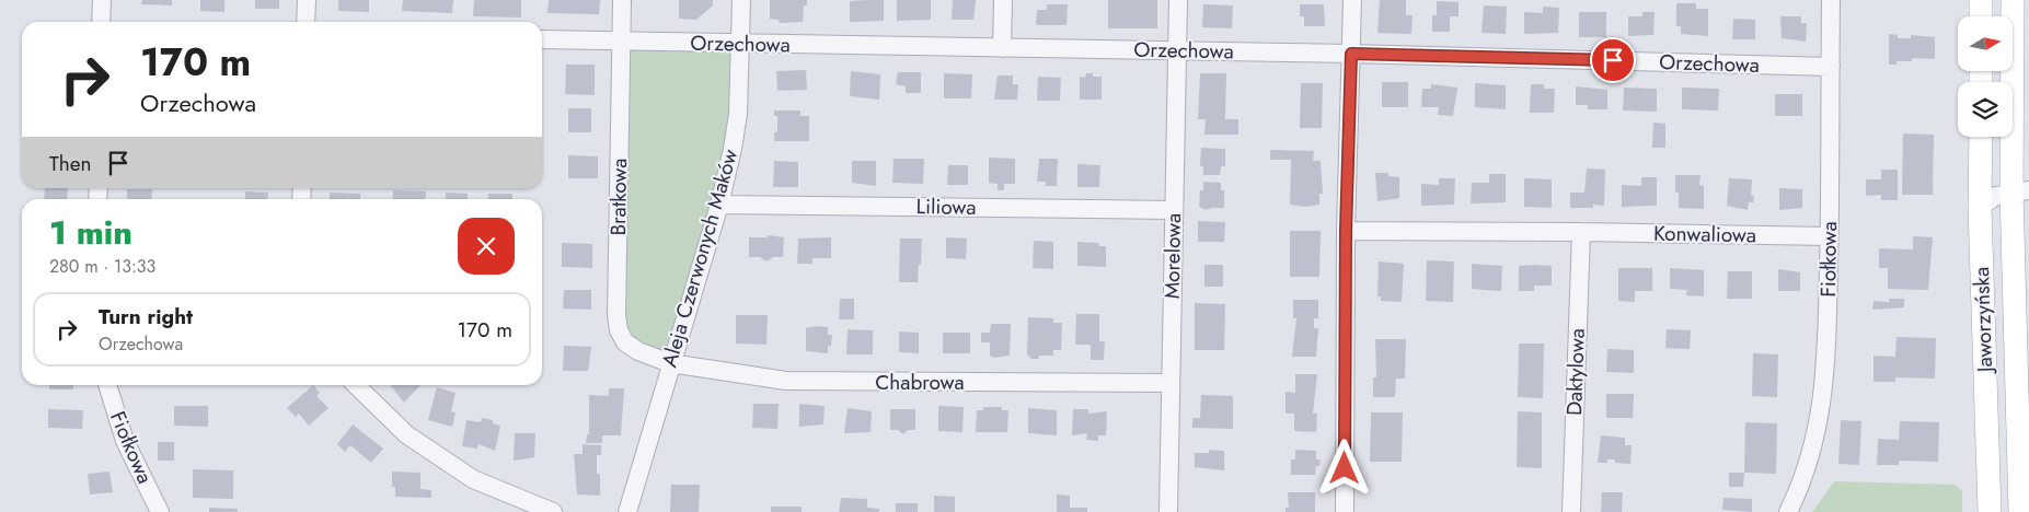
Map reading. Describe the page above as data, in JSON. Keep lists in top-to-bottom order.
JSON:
{
  "streets": {
    "main road": ["Jaworzyńska"],
    "street": [
      "Orzechowa",
      "Bratkowa",
      "Liliowa",
      "Konwaliowa",
      "Morelowa",
      "Aleja Czerwonych Maków",
      "Fiołkowa",
      "Daktylowa",
      "Chabrowa"
    ]
  },
  "crossings": [
    ["Orzechowa", "Bratkowa"],
    ["Orzechowa", "Morelowa"],
    ["Orzechowa", "Aleja Czerwonych Maków"],
    ["Orzechowa", "Fiołkowa"],
    ["Bratkowa", "Aleja Czerwonych Maków"],
    ["Bratkowa", "Chabrowa"],
    ["Liliowa", "Morelowa"],
    ["Liliowa", "Aleja Czerwonych Maków"],
    ["Konwaliowa", "Fiołkowa"],
    ["Konwaliowa", "Daktylowa"],
    ["Morelowa", "Chabrowa"],
    ["Aleja Czerwonych Maków", "Chabrowa"]
  ],
  "north": "right",
  "page": {
    "turn": ["170 m", "Orzechowa"],
    "then": "Then",
    "heading": ["1 min", "280 m · 13:33"],
    "list": [
      {
        "name": "Turn right",
        "note": "Orzechowa",
        "value": "170 m"
      }
    ]
  }
}
